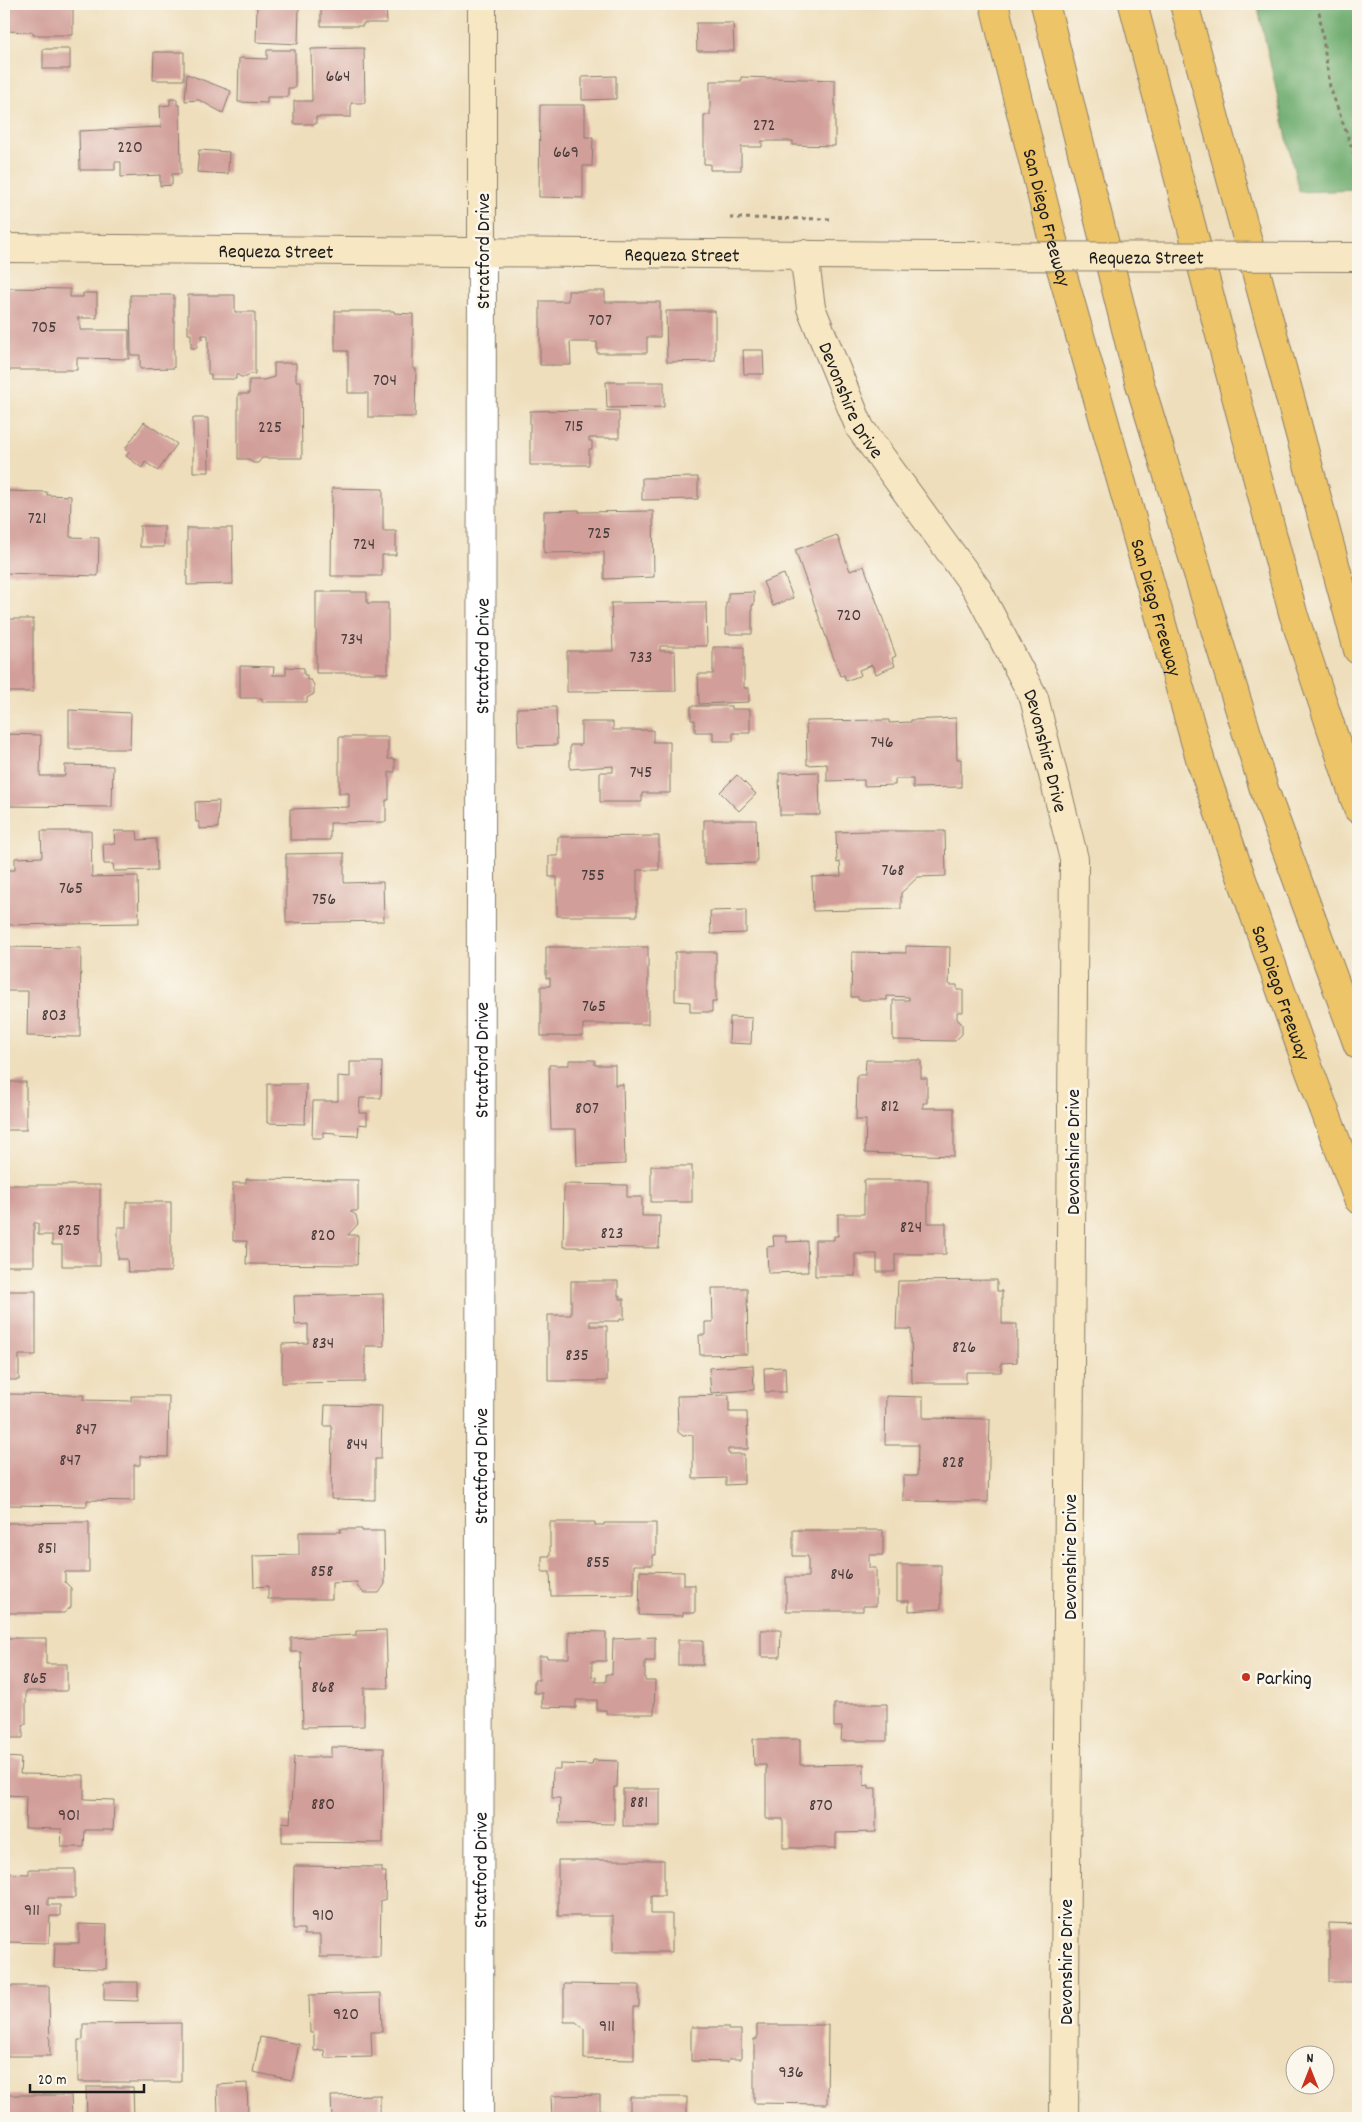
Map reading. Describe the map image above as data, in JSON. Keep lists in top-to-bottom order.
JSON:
{
  "streets": {
    "highway": ["San Diego Freeway"],
    "street": ["Requeza Street", "Stratford Drive", "Devonshire Drive"]
  },
  "crossings": [
    ["Requeza Street", "Stratford Drive"],
    ["Requeza Street", "Devonshire Drive"]
  ],
  "places": ["Parking"],
  "house_numbers": [
    "664",
    "272",
    "220",
    "669",
    "707",
    "705",
    "704",
    "715",
    "225",
    "721",
    "725",
    "724",
    "720",
    "734",
    "733",
    "746",
    "745",
    "768",
    "755",
    "765",
    "756",
    "765",
    "803",
    "812",
    "807",
    "824",
    "825",
    "823",
    "820",
    "834",
    "826",
    "835",
    "847",
    "844",
    "847",
    "828",
    "851",
    "855",
    "858",
    "846",
    "865",
    "868",
    "881",
    "880",
    "870",
    "901",
    "911",
    "910",
    "920",
    "911",
    "936"
  ],
  "scale_bar": "20 m",
  "north": "top"
}
